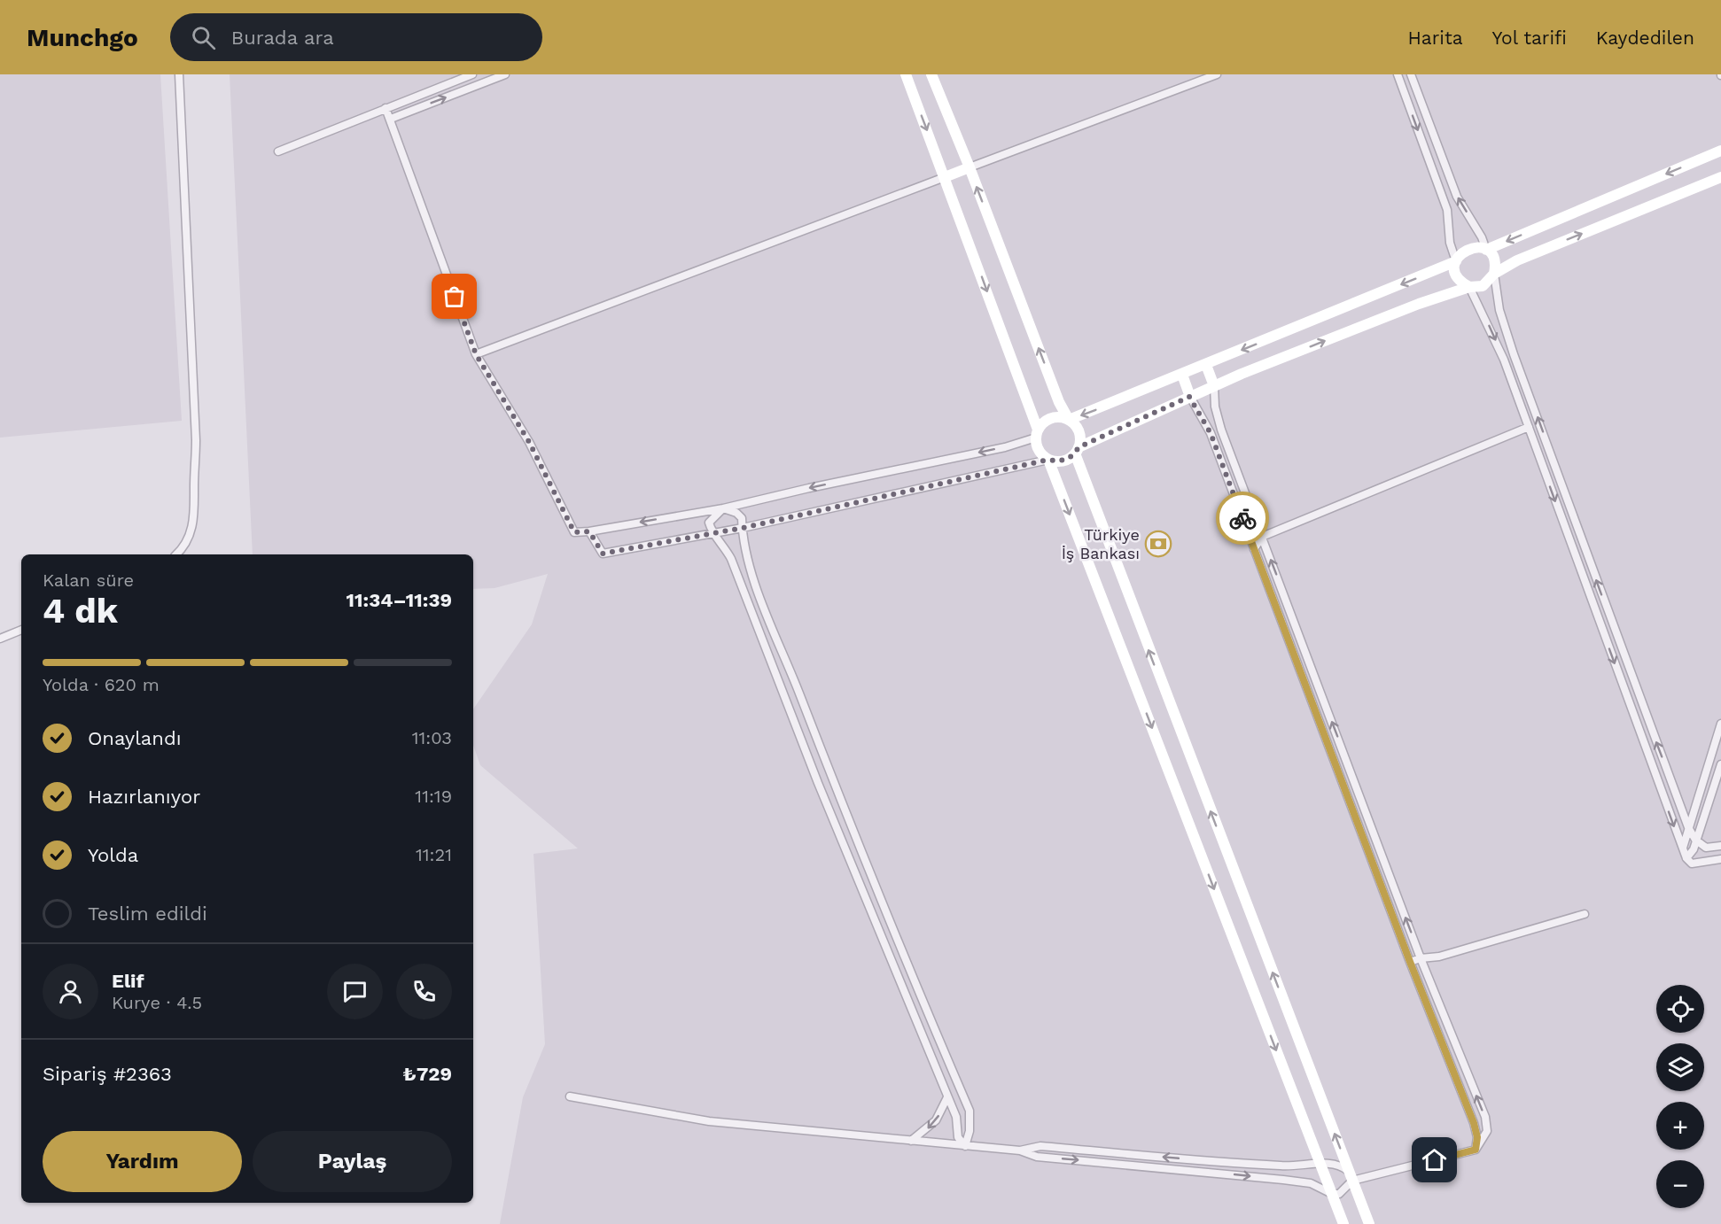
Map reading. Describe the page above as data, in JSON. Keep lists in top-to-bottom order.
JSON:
{
  "places": {
    "bank": ["Türkiye İş Bankası"]
  },
  "page": {
    "header": "Munchgo",
    "search": "Burada ara",
    "nav": ["Harita", "Yol tarifi", "Kaydedilen"],
    "heading": ["4 dk", "Kalan süre", "11:34–11:39"],
    "panel": [
      "Elif",
      "Kurye · 4.5",
      "Sipariş #2363",
      "₺729"
    ],
    "bar": "Yolda · 620 m",
    "list": [
      ["Onaylandı", "11:03"],
      ["Hazırlanıyor", "11:19"],
      ["Yolda", "11:21"],
      "Teslim edildi"
    ],
    "map_buttons": ["+", "−"],
    "buttons": ["Yardım", "Paylaş"]
  }
}
